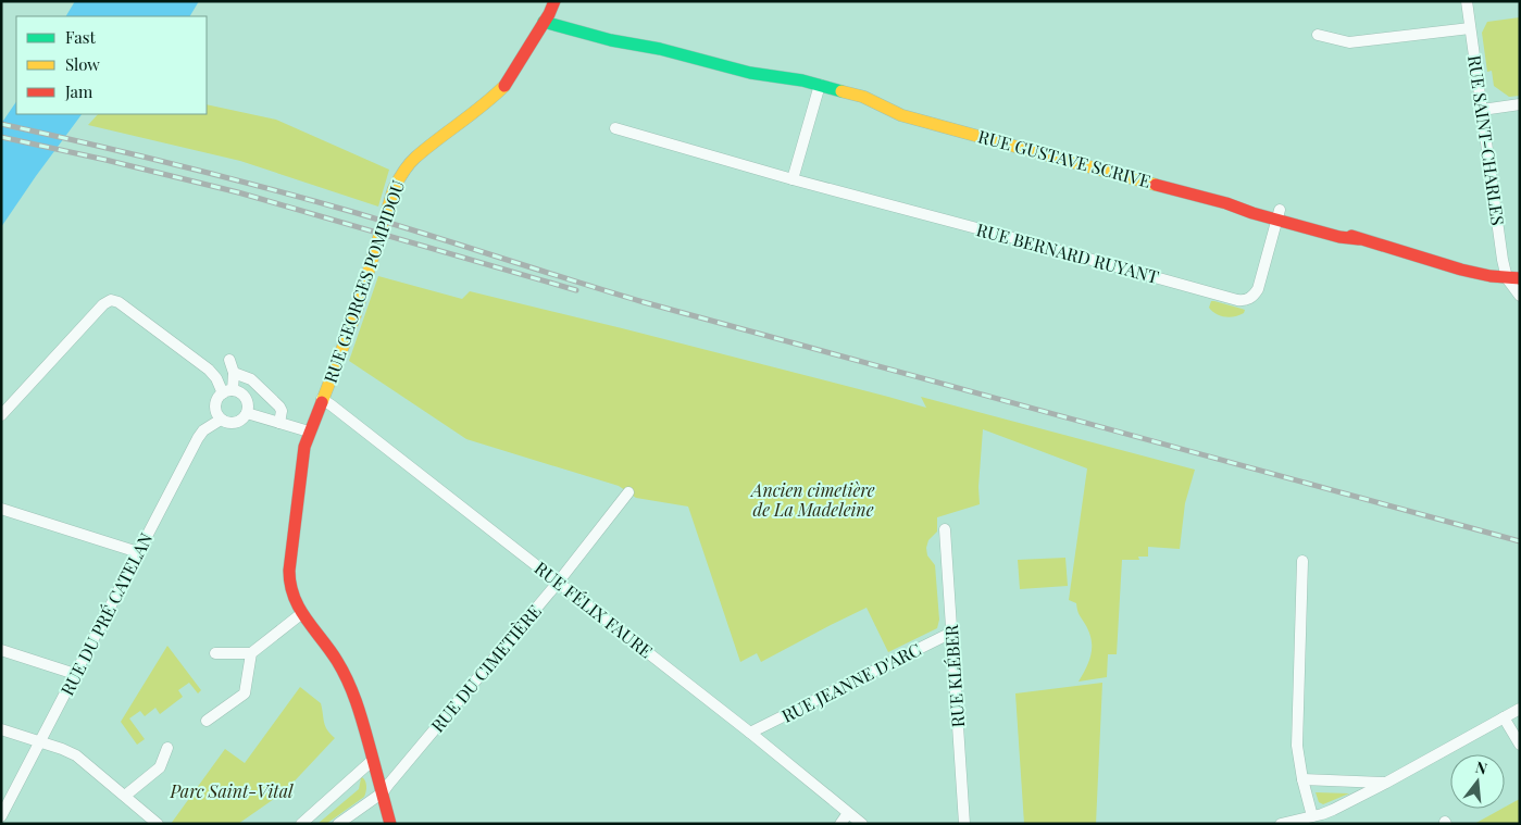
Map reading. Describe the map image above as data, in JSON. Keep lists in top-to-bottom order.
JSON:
{
  "streets": {
    "street": [
      "RUE SAINT-CHARLES",
      "RUE GUSTAVE SCRIVE",
      "RUE BERNARD RUYANT",
      "RUE GEORGES POMPIDOU",
      "RUE FÉLIX FAURE",
      "RUE DU PRÉ CATELAN",
      "RUE DU CIMETIÈRE",
      "RUE KLÉBER",
      "RUE JEANNE D'ARC"
    ]
  },
  "crossings": [
    ["RUE SAINT-CHARLES", "RUE GUSTAVE SCRIVE"],
    ["RUE GUSTAVE SCRIVE", "RUE BERNARD RUYANT"],
    ["RUE GUSTAVE SCRIVE", "RUE GEORGES POMPIDOU"],
    ["RUE GEORGES POMPIDOU", "RUE FÉLIX FAURE"],
    ["RUE GEORGES POMPIDOU", "RUE DU CIMETIÈRE"],
    ["RUE FÉLIX FAURE", "RUE DU CIMETIÈRE"],
    ["RUE FÉLIX FAURE", "RUE JEANNE D'ARC"],
    ["RUE KLÉBER", "RUE JEANNE D'ARC"]
  ],
  "parks": ["Ancien cimetière de La Madeleine", "Parc Saint-Vital"],
  "legend": ["Fast", "Slow", "Jam"],
  "north": "top"
}
